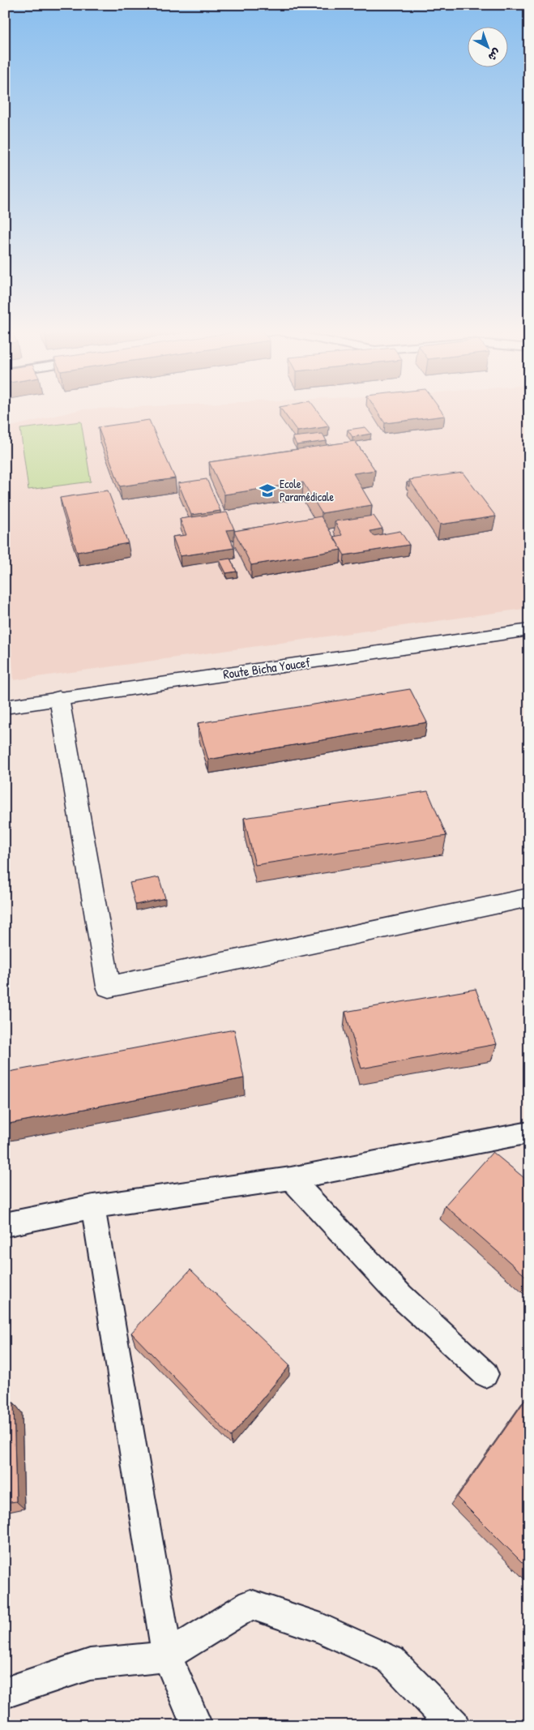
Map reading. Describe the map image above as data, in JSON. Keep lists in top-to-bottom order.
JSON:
{
  "streets": {
    "street": ["Route Bicha Youcef"]
  },
  "places": {
    "school or university": ["Ecole Paramédicale"]
  },
  "north": "bottom right"
}
